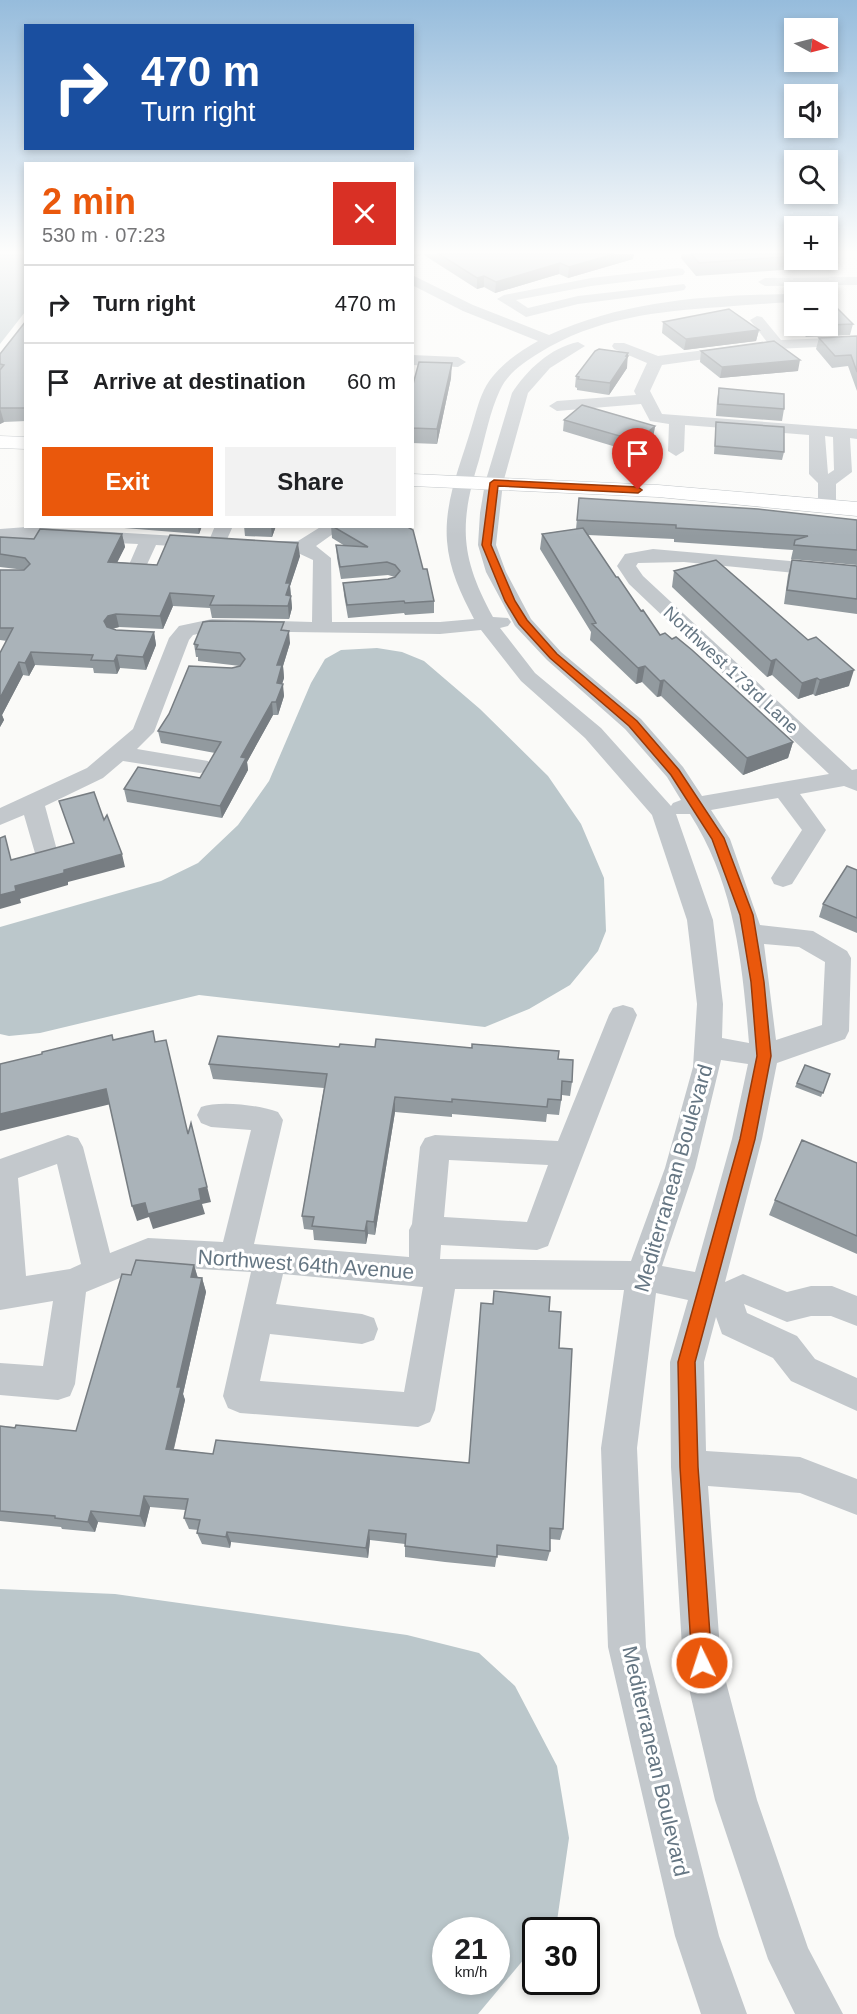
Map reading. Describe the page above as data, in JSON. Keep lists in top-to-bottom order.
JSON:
{
  "streets": {
    "street": ["Northwest 173rd Lane", "Mediterranean Boulevard", "Northwest 64th Avenue"]
  },
  "crossings": [
    ["Mediterranean Boulevard", "Northwest 64th Avenue"]
  ],
  "north": "right",
  "page": {
    "map_buttons": ["+", "−"],
    "turn": ["470 m", "Turn right"],
    "heading": ["2 min", "530 m · 07:23"],
    "list": [
      {
        "name": "Turn right",
        "value": "470 m"
      },
      {
        "name": "Arrive at destination",
        "value": "60 m"
      }
    ],
    "buttons": ["Exit", "Share"],
    "speed": "21 km/h",
    "limit": "30"
  }
}
